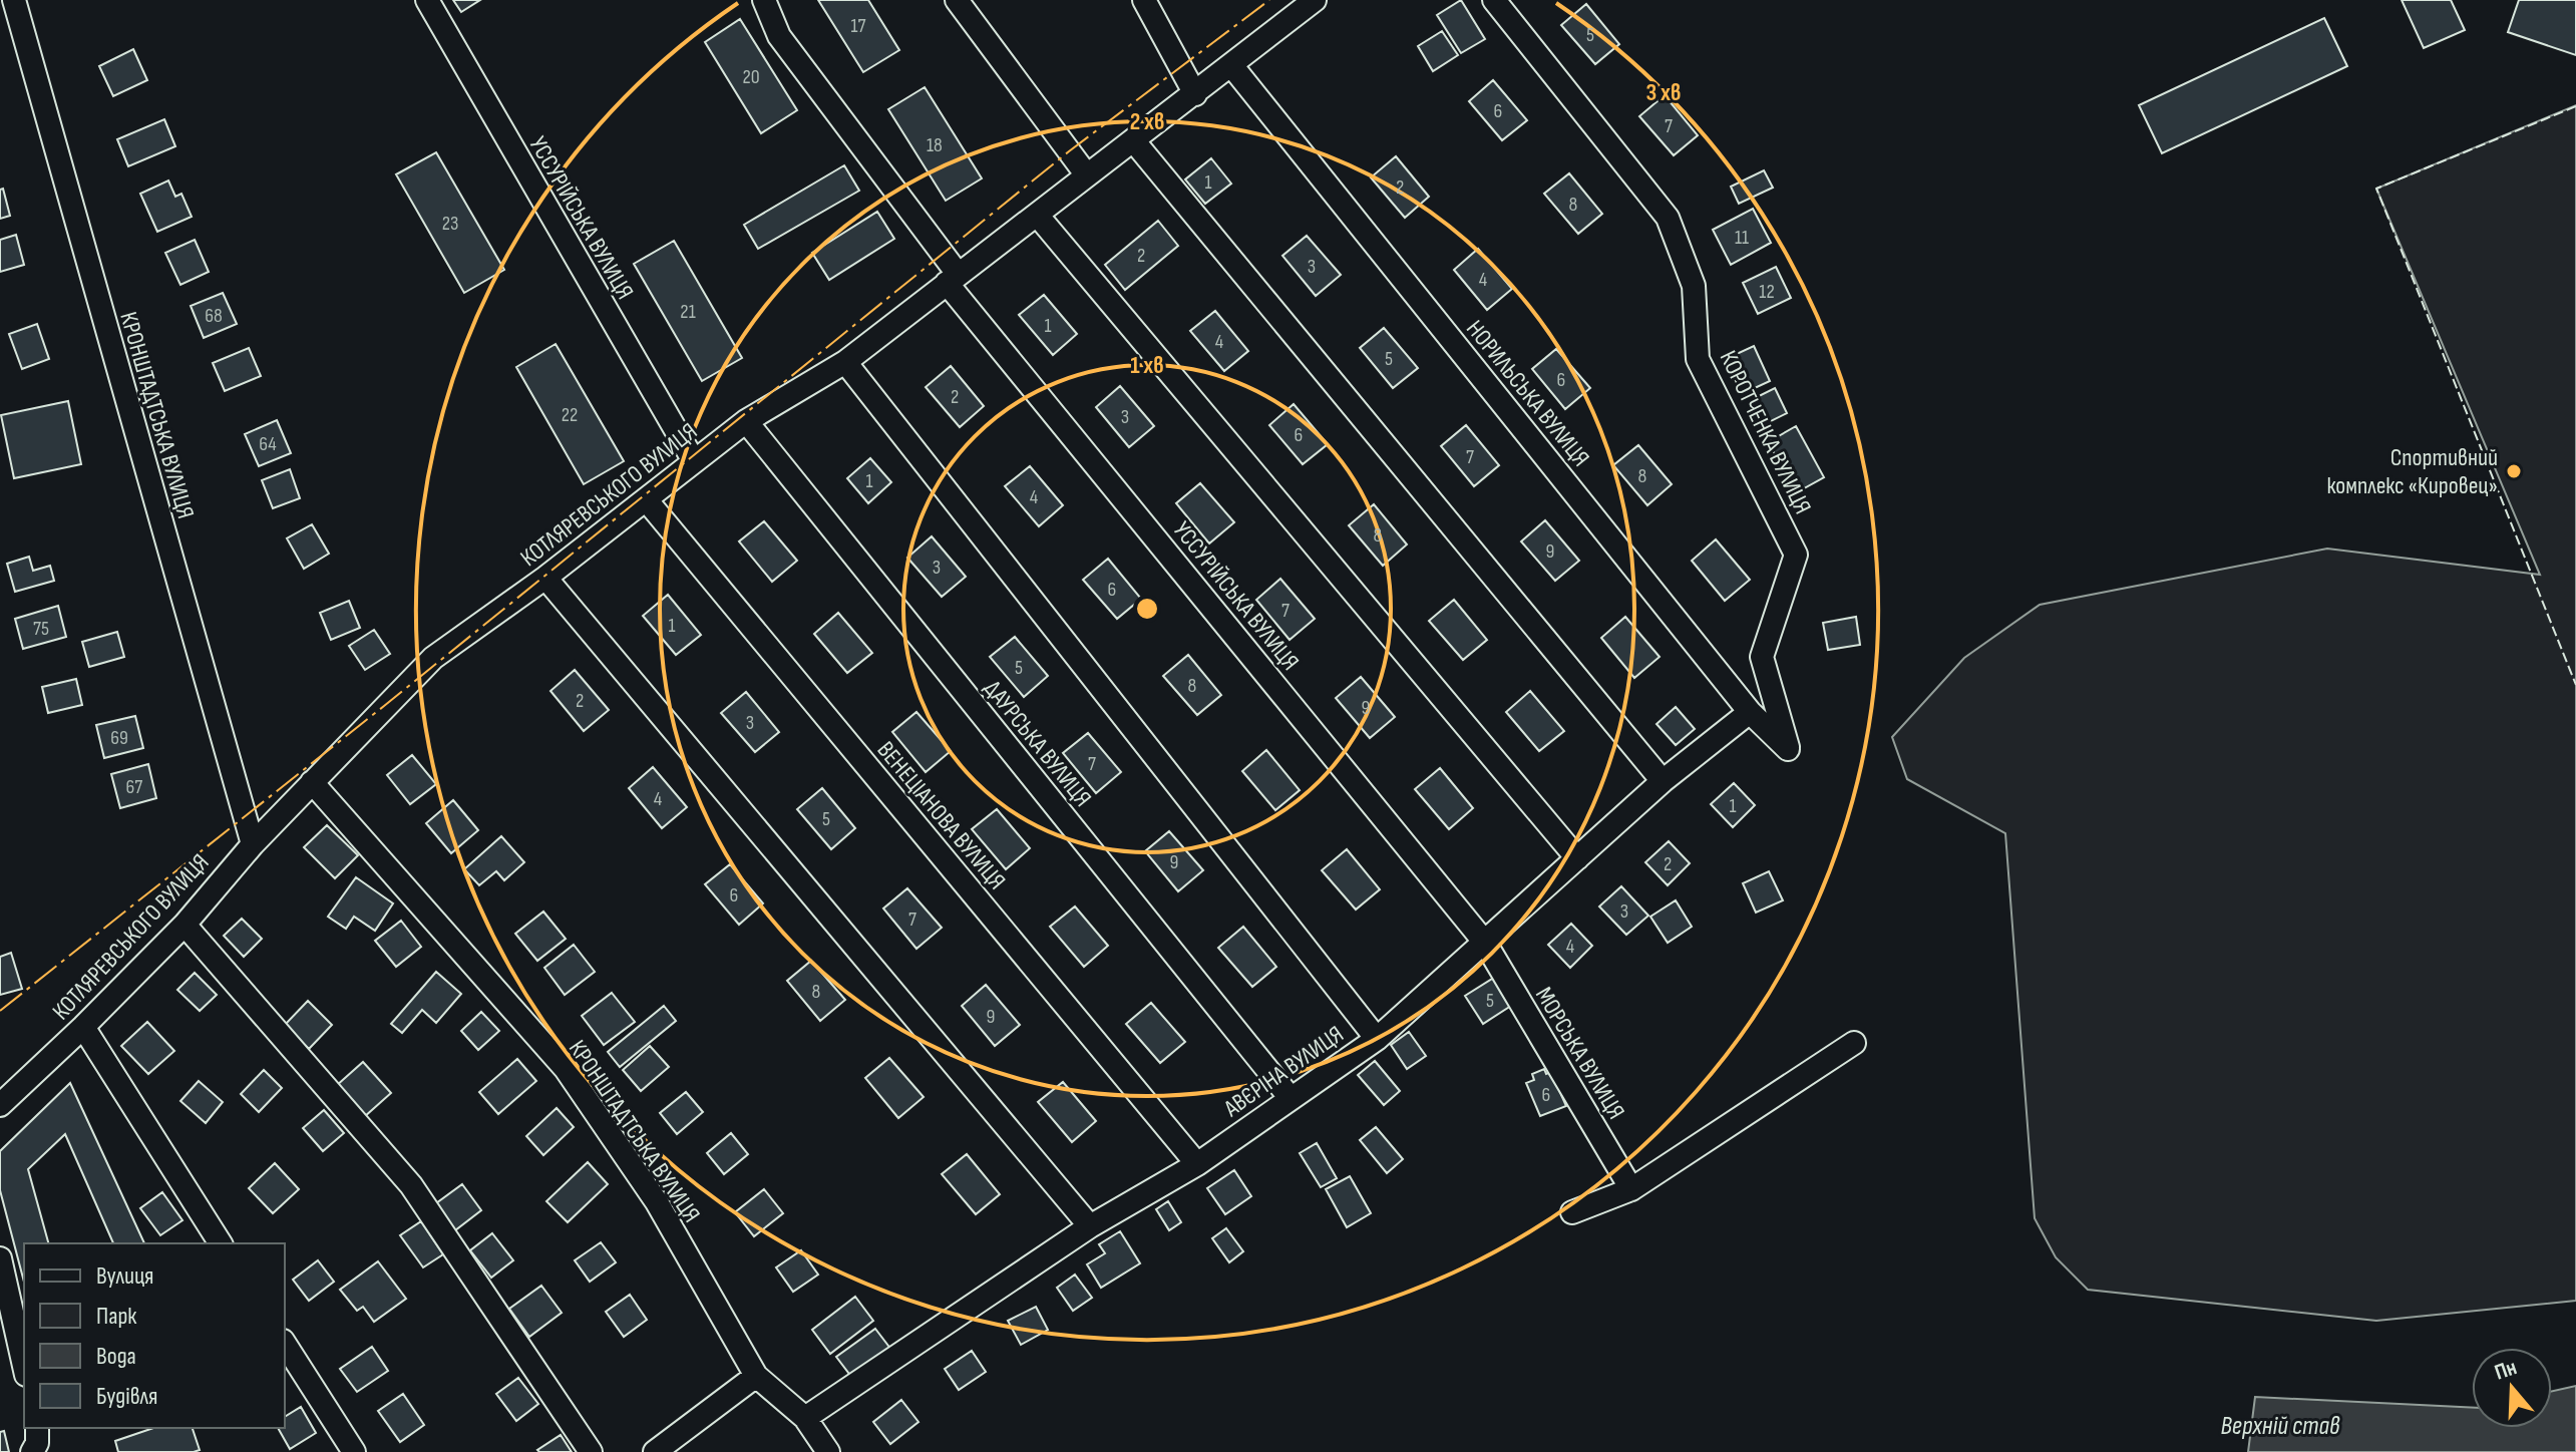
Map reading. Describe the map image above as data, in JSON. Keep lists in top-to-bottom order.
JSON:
{
  "streets": {
    "street": [
      "УССУРІЙСЬКА ВУЛИЦЯ",
      "НОРИЛЬСЬКА ВУЛИЦЯ",
      "КРОНШТАДТСЬКА ВУЛИЦЯ",
      "КОРОТЧЕНКА ВУЛИЦЯ",
      "КОТЛЯРЕВСЬКОГО ВУЛИЦЯ",
      "ДАУРСЬКА ВУЛИЦЯ",
      "ВЕНЕЦІАНОВА ВУЛИЦЯ",
      "МОРСЬКА ВУЛИЦЯ",
      "АВЄРІНА ВУЛИЦЯ"
    ]
  },
  "crossings": [
    ["УССУРІЙСЬКА ВУЛИЦЯ", "КОТЛЯРЕВСЬКОГО ВУЛИЦЯ"],
    ["УССУРІЙСЬКА ВУЛИЦЯ", "МОРСЬКА ВУЛИЦЯ"],
    ["УССУРІЙСЬКА ВУЛИЦЯ", "АВЄРІНА ВУЛИЦЯ"],
    ["НОРИЛЬСЬКА ВУЛИЦЯ", "КОРОТЧЕНКА ВУЛИЦЯ"],
    ["НОРИЛЬСЬКА ВУЛИЦЯ", "КОТЛЯРЕВСЬКОГО ВУЛИЦЯ"],
    ["НОРИЛЬСЬКА ВУЛИЦЯ", "АВЄРІНА ВУЛИЦЯ"],
    ["КРОНШТАДТСЬКА ВУЛИЦЯ", "КОТЛЯРЕВСЬКОГО ВУЛИЦЯ"],
    ["КРОНШТАДТСЬКА ВУЛИЦЯ", "АВЄРІНА ВУЛИЦЯ"],
    ["КОТЛЯРЕВСЬКОГО ВУЛИЦЯ", "ДАУРСЬКА ВУЛИЦЯ"],
    ["КОТЛЯРЕВСЬКОГО ВУЛИЦЯ", "ВЕНЕЦІАНОВА ВУЛИЦЯ"],
    ["ДАУРСЬКА ВУЛИЦЯ", "АВЄРІНА ВУЛИЦЯ"],
    ["ВЕНЕЦІАНОВА ВУЛИЦЯ", "АВЄРІНА ВУЛИЦЯ"],
    ["МОРСЬКА ВУЛИЦЯ", "АВЄРІНА ВУЛИЦЯ"]
  ],
  "water": ["Верхній став"],
  "places": ["Cпортивний комплекс «Кировец»"],
  "house_numbers": [
    "17",
    "5",
    "20",
    "6",
    "7",
    "18",
    "1",
    "2",
    "8",
    "23",
    "11",
    "2",
    "3",
    "4",
    "12",
    "21",
    "68",
    "1",
    "4",
    "5",
    "6",
    "2",
    "22",
    "3",
    "6",
    "64",
    "7",
    "8",
    "1",
    "4",
    "8",
    "9",
    "3",
    "6",
    "7",
    "1",
    "75",
    "5",
    "8",
    "2",
    "9",
    "3",
    "69",
    "7",
    "67",
    "4",
    "1",
    "5",
    "9",
    "2",
    "6",
    "3",
    "7",
    "4",
    "8",
    "5",
    "9",
    "6"
  ],
  "legend": [
    "Вулиця",
    "Парк",
    "Вода",
    "Будівля"
  ],
  "north": "top",
  "rings": ["3 хв", "2 хв", "1 хв"]
}
